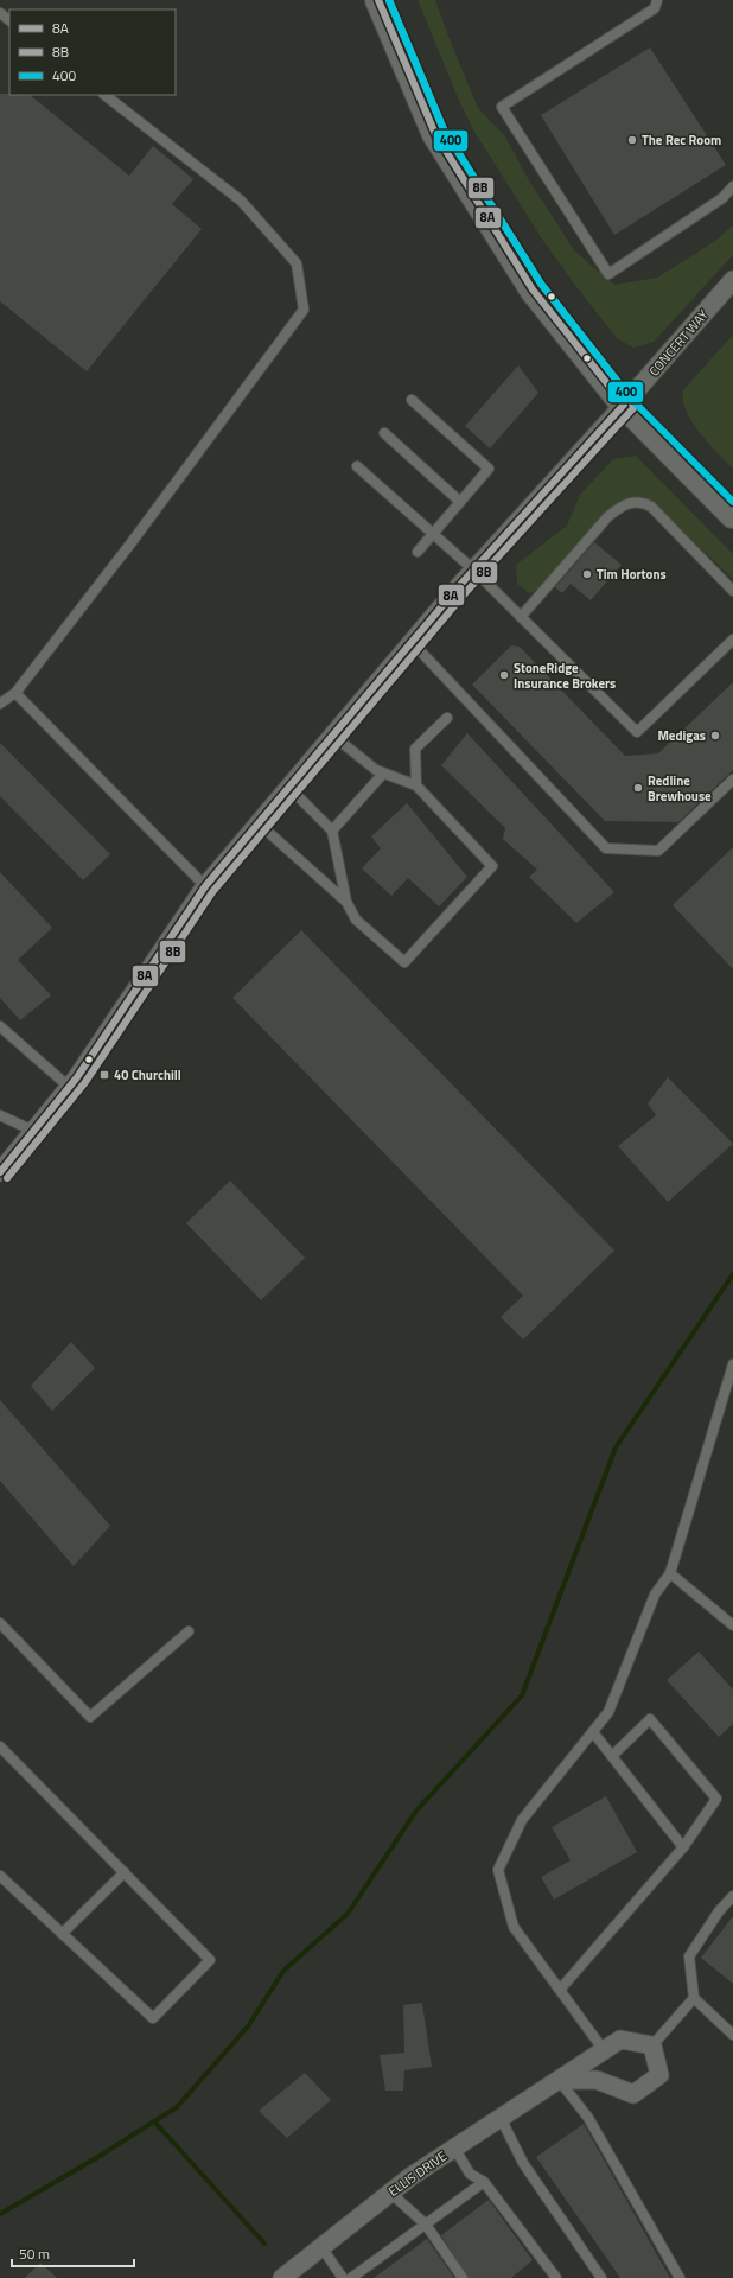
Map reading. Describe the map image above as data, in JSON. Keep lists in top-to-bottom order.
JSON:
{
  "streets": {
    "street": ["CONCERT WAY", "ELLIS DRIVE"]
  },
  "places": {
    "other": [
      "The Rec Room",
      "Tim Hortons",
      "StoneRidge Insurance Brokers",
      "Medigas",
      "Redline Brewhouse"
    ],
    "transit": ["40 Churchill"]
  },
  "lines": ["transit line 8A", "transit line 8B", "transit line 400"],
  "legend": ["8A", "8B", "400"],
  "scale_bar": "50 m"
}
